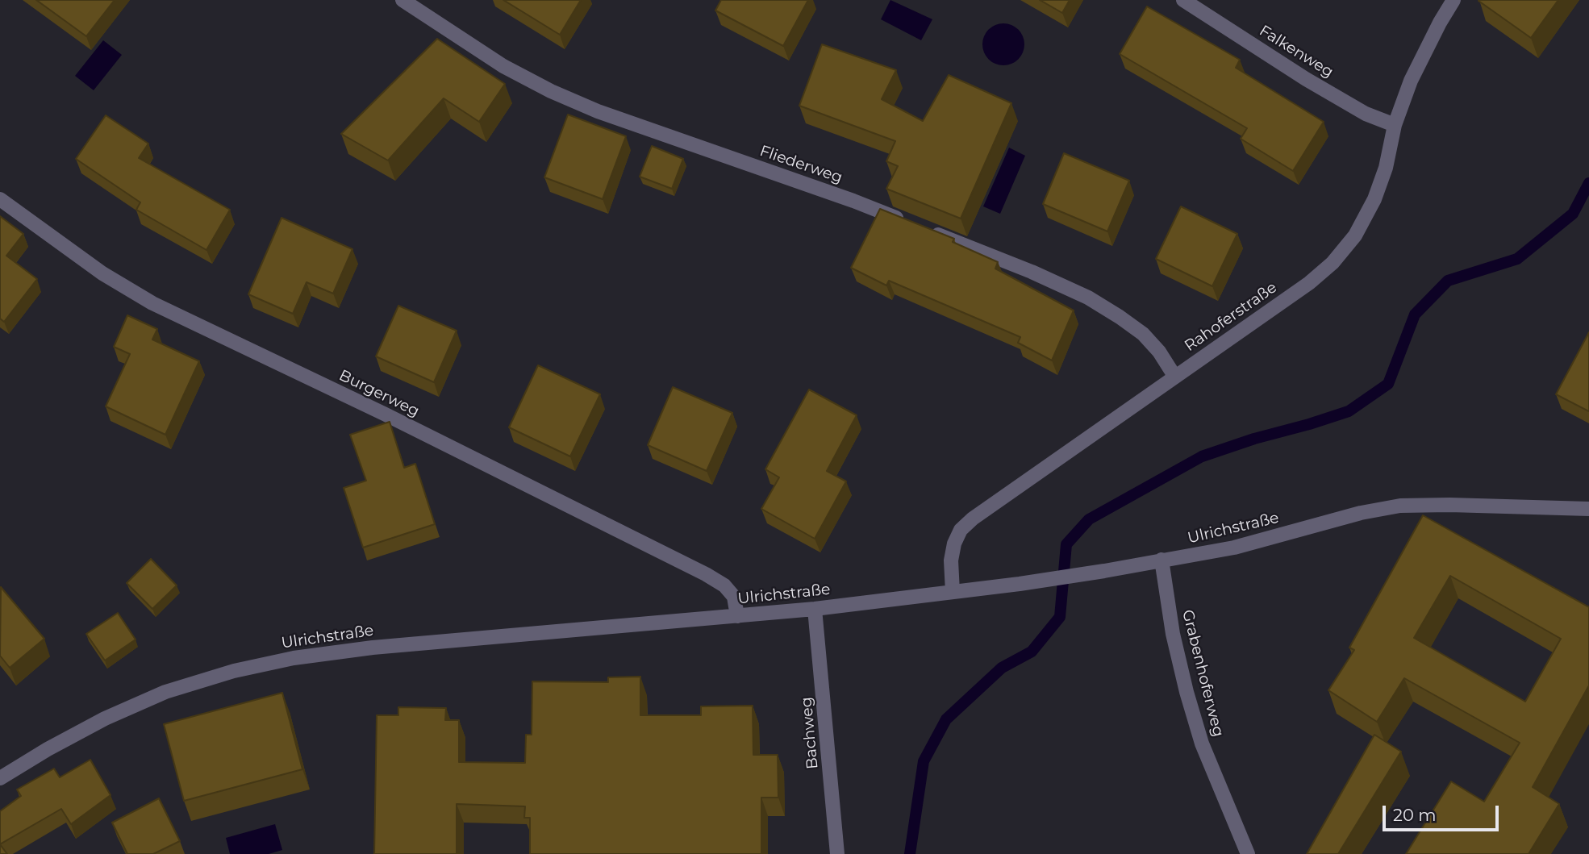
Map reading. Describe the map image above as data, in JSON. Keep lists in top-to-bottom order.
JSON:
{
  "streets": {
    "street": [
      "Falkenweg",
      "Fliederweg",
      "Rahoferstraße",
      "Burgerweg",
      "Ulrichstraße",
      "Grabenhoferweg",
      "Bachweg"
    ]
  },
  "crossings": [
    ["Falkenweg", "Rahoferstraße"],
    ["Rahoferstraße", "Ulrichstraße"],
    ["Burgerweg", "Ulrichstraße"],
    ["Ulrichstraße", "Grabenhoferweg"],
    ["Ulrichstraße", "Bachweg"]
  ],
  "scale_bar": "20 m"
}
